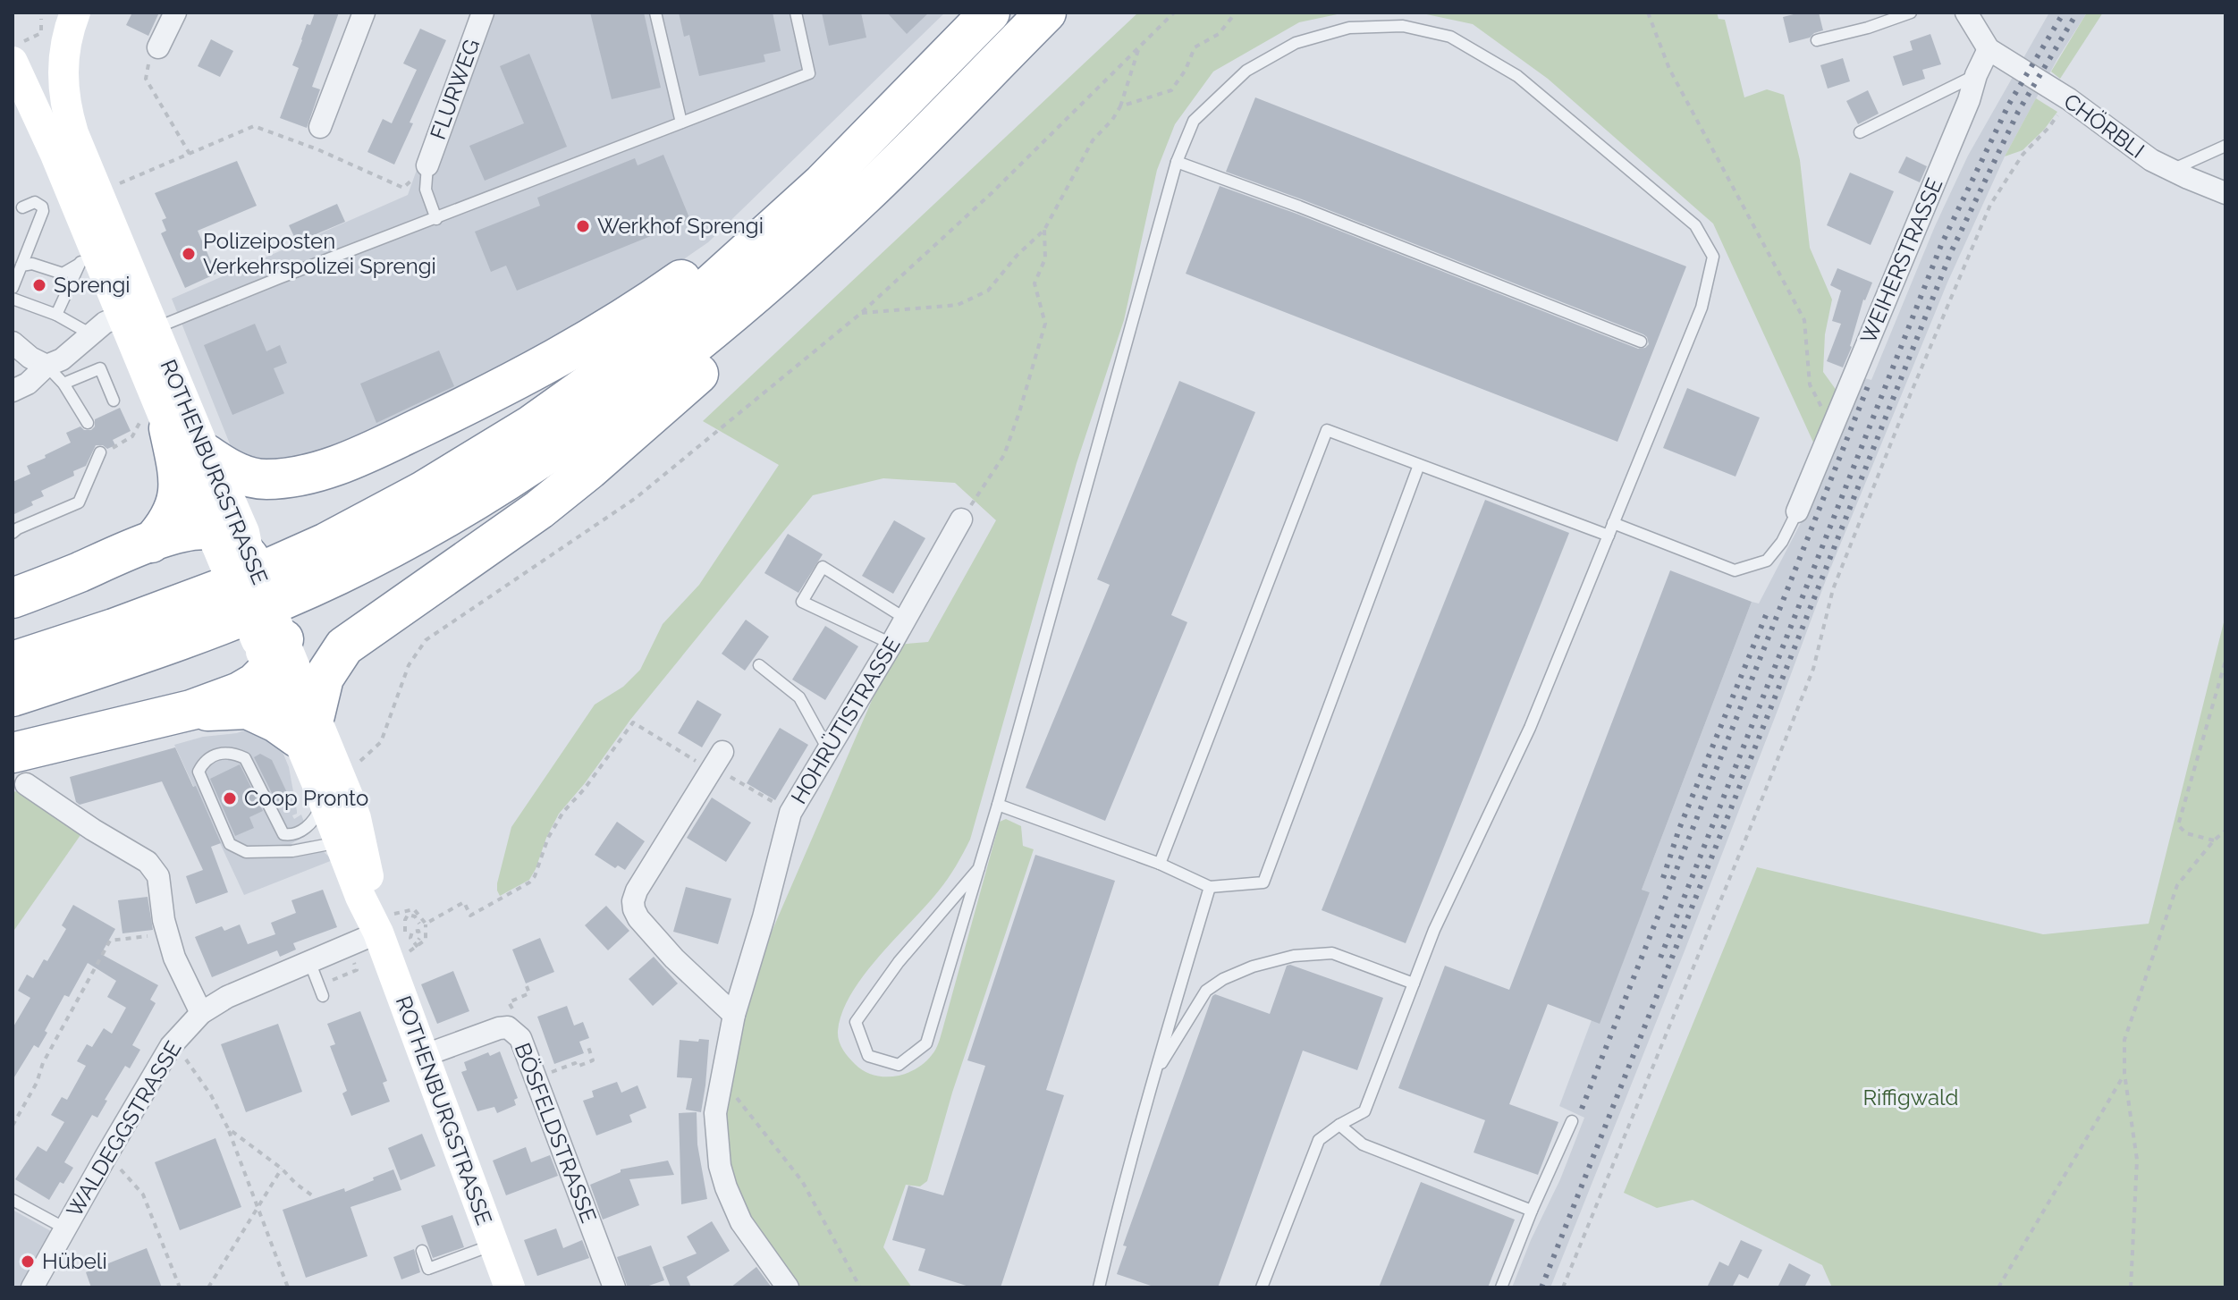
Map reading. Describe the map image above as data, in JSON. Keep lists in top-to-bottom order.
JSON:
{
  "streets": {
    "main road": ["ROTHENBURGSTRASSE"],
    "street": [
      "FLURWEG",
      "CHÖRBLI",
      "WEIHERSTRASSE",
      "HOHRÜTISTRASSE",
      "WALDEGGSTRASSE",
      "BÖSFELDSTRASSE"
    ]
  },
  "crossings": [
    ["CHÖRBLI", "WEIHERSTRASSE"],
    ["ROTHENBURGSTRASSE", "WALDEGGSTRASSE"],
    ["ROTHENBURGSTRASSE", "BÖSFELDSTRASSE"]
  ],
  "parks": ["Riffigwald"],
  "places": [
    "Werkhof Sprengi",
    "Polizeiposten Verkehrspolizei Sprengi",
    "Sprengi",
    "Coop Pronto",
    "Hübeli"
  ]
}
